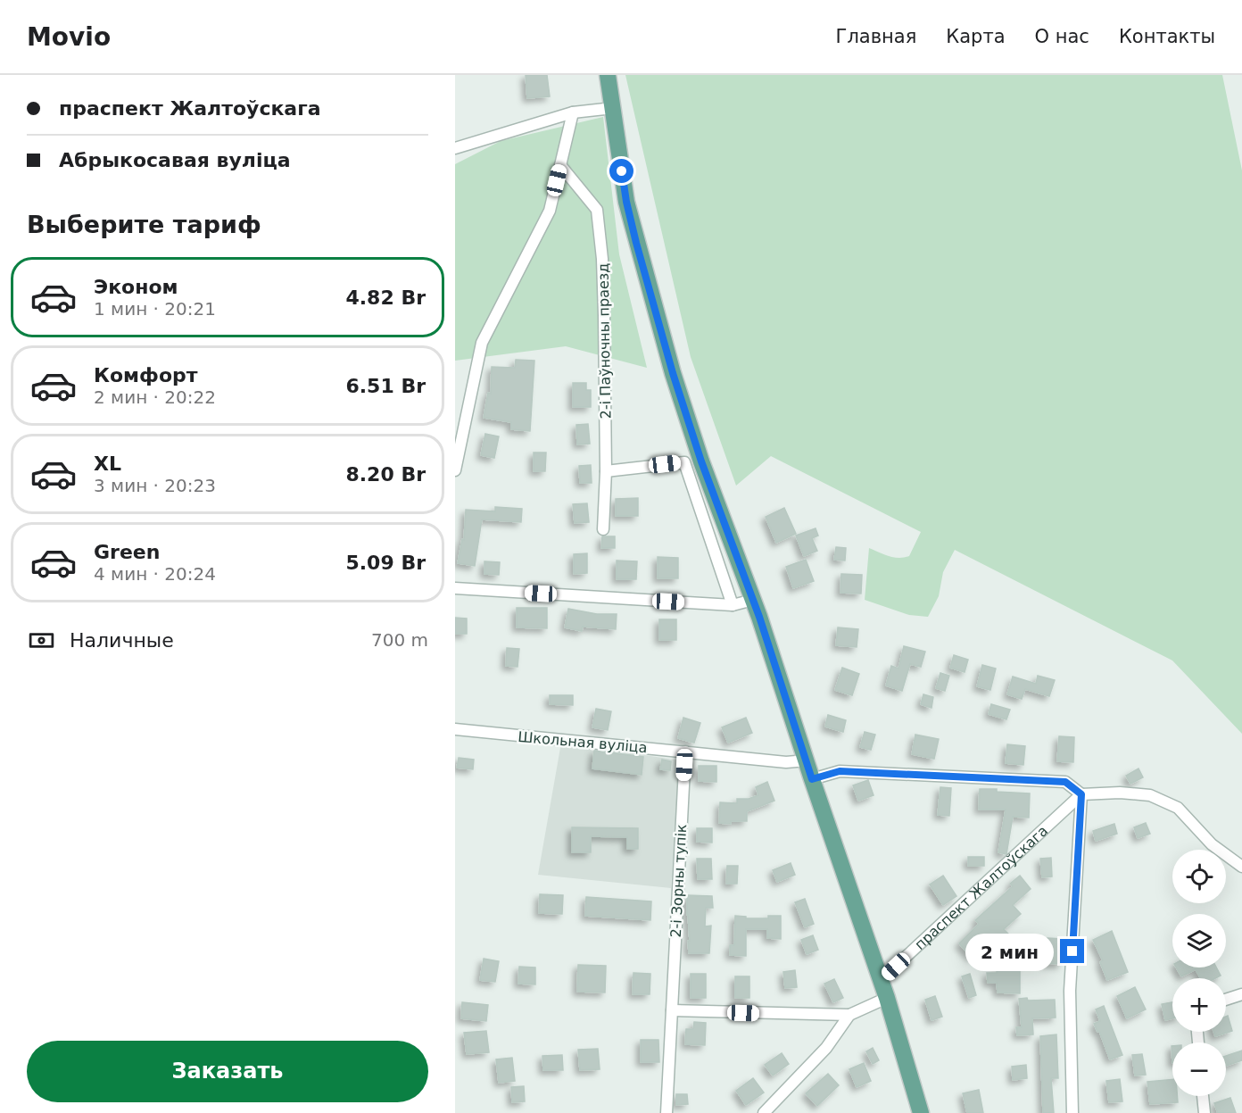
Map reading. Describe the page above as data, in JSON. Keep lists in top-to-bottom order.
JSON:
{
  "streets": {
    "street": [
      "2-і Паўночны праезд",
      "Школьная вуліца",
      "2-і Зорны тупік",
      "праспект Жалтоўскага"
    ]
  },
  "crossings": [
    ["Школьная вуліца", "2-і Зорны тупік"]
  ],
  "page": {
    "header": "Movio",
    "nav": [
      "Главная",
      "Карта",
      "О нас",
      "Контакты"
    ],
    "banner": ["праспект Жалтоўскага", "Абрыкосавая вуліца"],
    "heading": "Выберите тариф",
    "list": [
      {
        "name": "Эконом",
        "note": "1 мин · 20:21",
        "value": "4.82 Br"
      },
      {
        "name": "Комфорт",
        "note": "2 мин · 20:22",
        "value": "6.51 Br"
      },
      {
        "name": "XL",
        "note": "3 мин · 20:23",
        "value": "8.20 Br"
      },
      {
        "name": "Green",
        "note": "4 мин · 20:24",
        "value": "5.09 Br"
      }
    ],
    "pay": ["Наличные", "700 m"],
    "map_buttons": ["+", "−"],
    "bubble": "2 мин",
    "buttons": "Заказать"
  }
}
